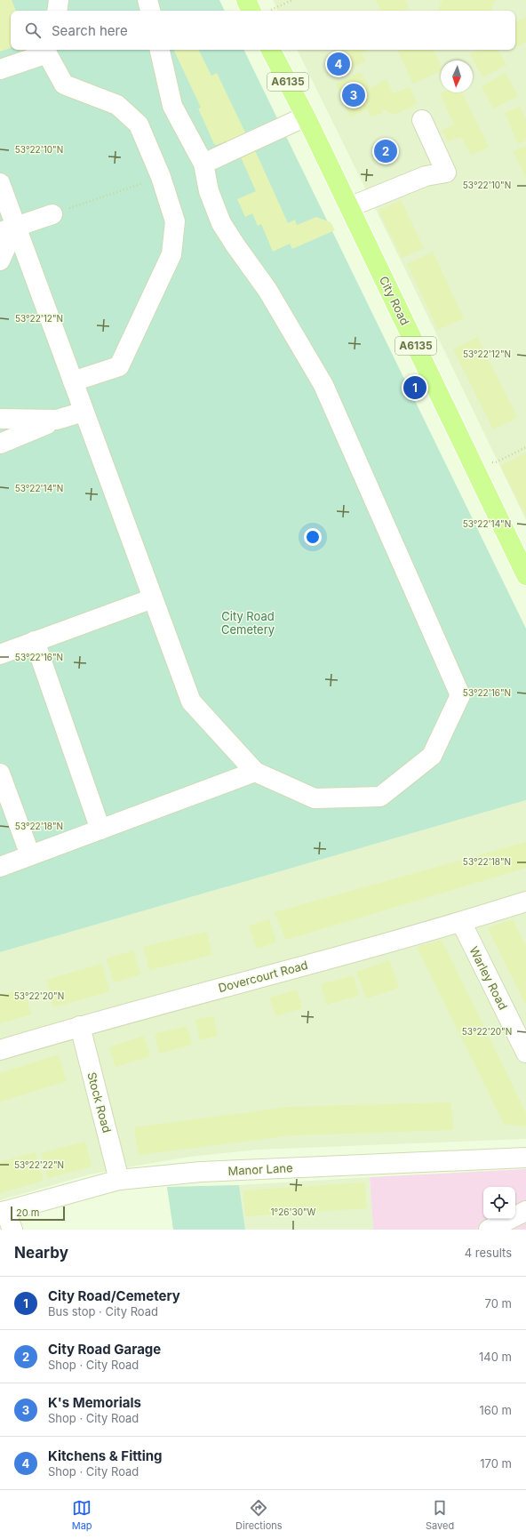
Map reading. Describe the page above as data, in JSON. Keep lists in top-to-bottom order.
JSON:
{
  "streets": {
    "main road": ["A6135", "City Road"],
    "street": [
      "Dovercourt Road",
      "Warley Road",
      "Stock Road",
      "Manor Lane"
    ]
  },
  "crossings": [
    ["Dovercourt Road", "Warley Road"],
    ["Dovercourt Road", "Stock Road"],
    ["Stock Road", "Manor Lane"]
  ],
  "parks": ["City Road Cemetery"],
  "scale_bar": "20 m",
  "north": "bottom",
  "page": {
    "search": "Search here",
    "pins": [
      "4",
      "3",
      "2",
      "1"
    ],
    "scale": "20 m",
    "heading": ["Nearby", "4 results"],
    "list": [
      {
        "mark": "1",
        "name": "City Road/Cemetery",
        "note": "Bus stop · City Road",
        "value": "70 m"
      },
      {
        "mark": "2",
        "name": "City Road Garage",
        "note": "Shop · City Road",
        "value": "140 m"
      },
      {
        "mark": "3",
        "name": "K's Memorials",
        "note": "Shop · City Road",
        "value": "160 m"
      },
      {
        "mark": "4",
        "name": "Kitchens & Fitting",
        "note": "Shop · City Road",
        "value": "170 m"
      }
    ],
    "nav": ["Map", "Directions", "Saved"]
  },
  "coordinates": [
    "53°22'10\"N",
    "53°22'12\"N",
    "53°22'14\"N",
    "53°22'16\"N",
    "53°22'18\"N",
    "53°22'20\"N",
    "53°22'22\"N",
    "1°26'30\"W"
  ]
}
